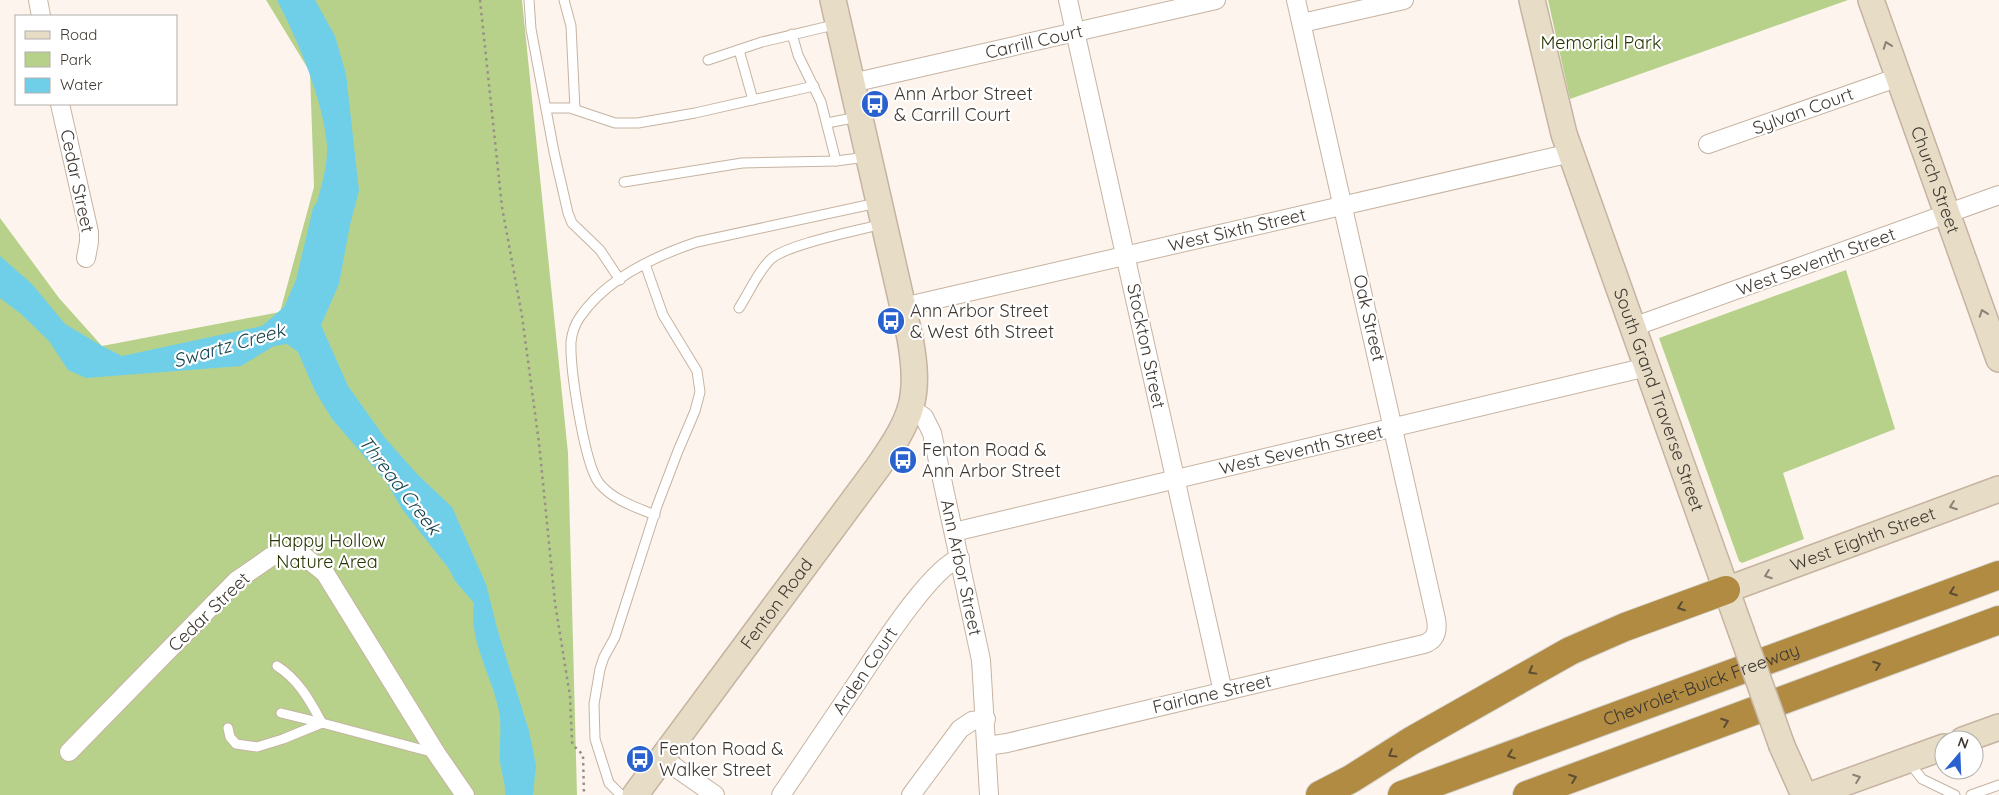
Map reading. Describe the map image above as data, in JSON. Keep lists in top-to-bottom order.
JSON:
{
  "streets": {
    "highway": ["Chevrolet-Buick Freeway"],
    "main road": [
      "Church Street",
      "South Grand Traverse Street",
      "West Eighth Street",
      "Fenton Road"
    ],
    "street": [
      "Carrill Court",
      "Sylvan Court",
      "Cedar Street",
      "West Sixth Street",
      "West Seventh Street",
      "Oak Street",
      "Stockton Street",
      "Ann Arbor Street",
      "Arden Court",
      "Fairlane Street"
    ]
  },
  "crossings": [
    ["Carrill Court", "Stockton Street"],
    ["Sylvan Court", "Church Street"],
    ["Church Street", "West Seventh Street"],
    ["West Sixth Street", "Oak Street"],
    ["West Sixth Street", "Stockton Street"],
    ["West Sixth Street", "South Grand Traverse Street"],
    ["West Seventh Street", "Oak Street"],
    ["West Seventh Street", "Stockton Street"],
    ["West Seventh Street", "South Grand Traverse Street"],
    ["West Seventh Street", "Ann Arbor Street"],
    ["Oak Street", "Fairlane Street"],
    ["Stockton Street", "Fairlane Street"],
    ["South Grand Traverse Street", "West Eighth Street"],
    ["Ann Arbor Street", "Fenton Road"],
    ["Ann Arbor Street", "Arden Court"],
    ["Ann Arbor Street", "Fairlane Street"]
  ],
  "one_way": ["Church Street"],
  "water": ["Swartz Creek", "Thread Creek"],
  "parks": ["Memorial Park", "Happy Hollow Nature Area"],
  "places": {
    "bus stop": [
      "Ann Arbor Street & Carrill Court",
      "Ann Arbor Street & West 6th Street",
      "Fenton Road & Ann Arbor Street",
      "Fenton Road & Walker Street"
    ]
  },
  "legend": ["Road", "Park", "Water"],
  "north": "top"
}
